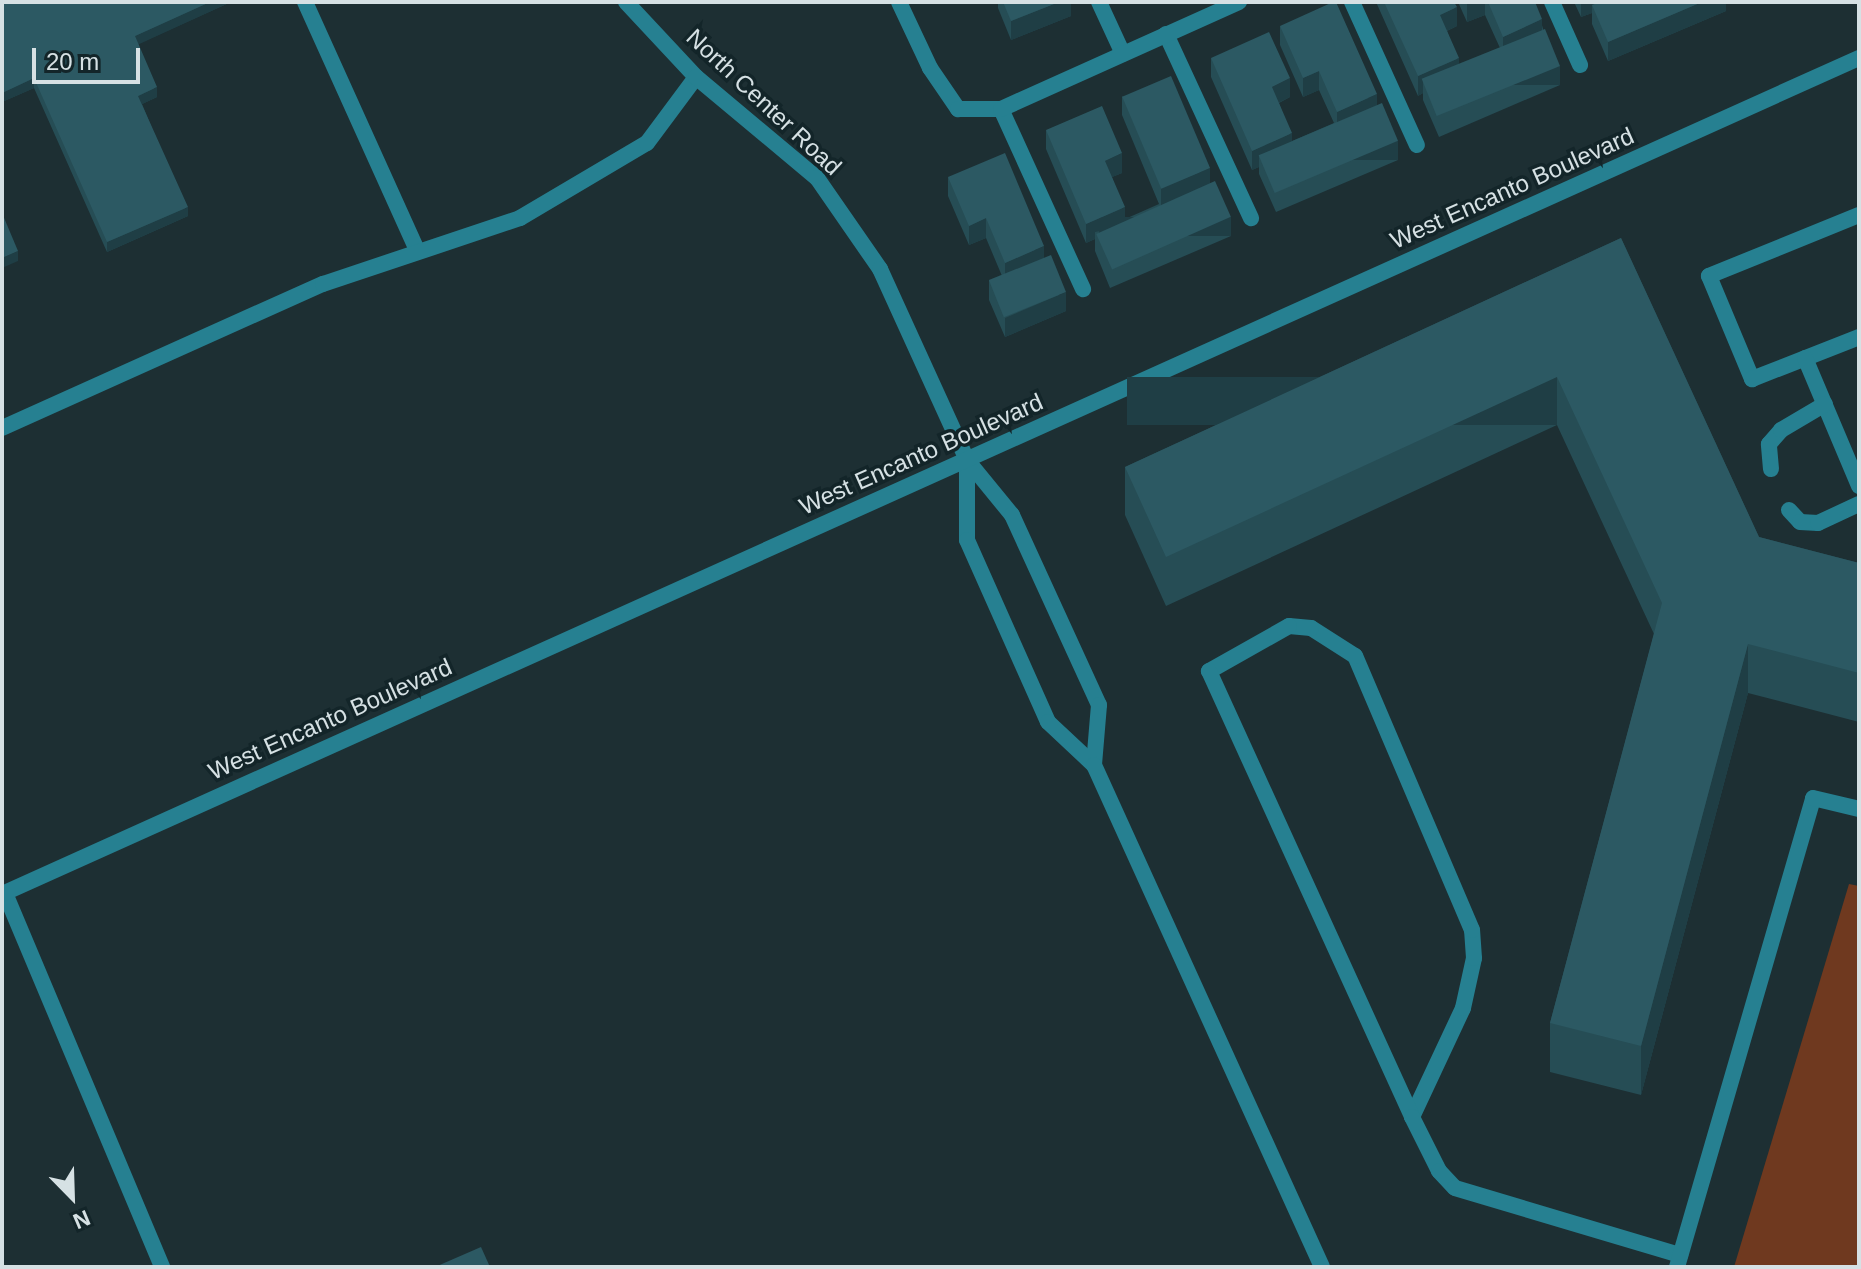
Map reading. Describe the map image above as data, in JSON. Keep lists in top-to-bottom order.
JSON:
{
  "streets": {
    "street": ["North Center Road", "West Encanto Boulevard"]
  },
  "crossings": [
    ["North Center Road", "West Encanto Boulevard"]
  ],
  "scale_bar": "20 m",
  "north": "bottom right"
}
